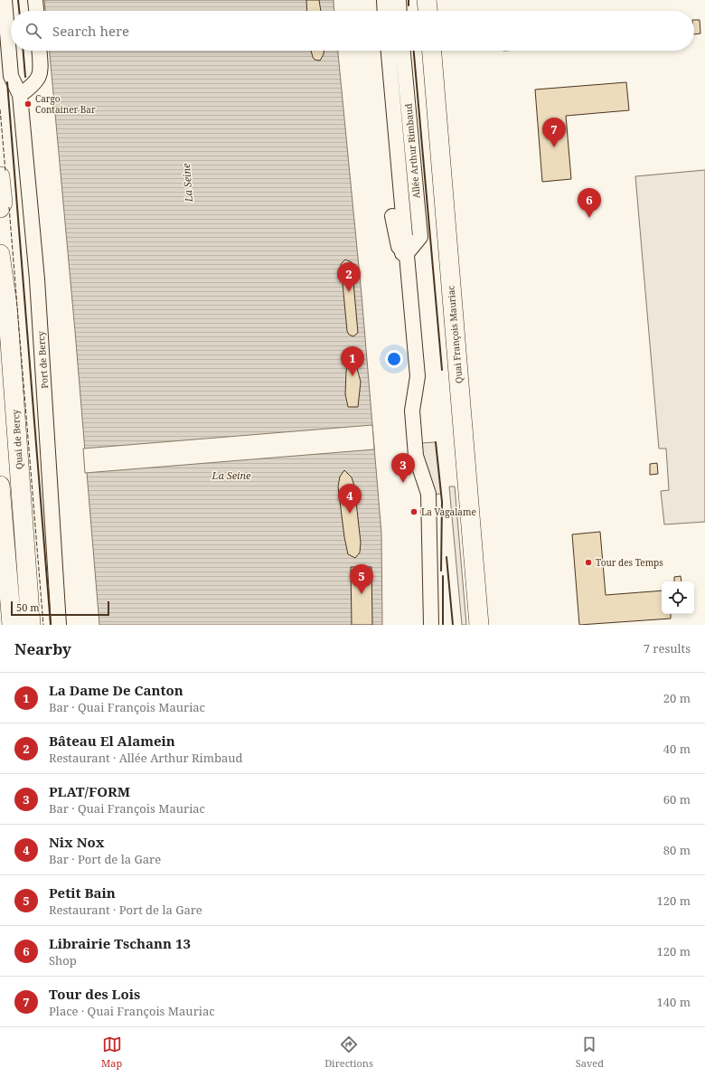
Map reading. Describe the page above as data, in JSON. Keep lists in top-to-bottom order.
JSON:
{
  "streets": {
    "main road": ["Quai François Mauriac", "Quai de Bercy"],
    "street": ["Allée Arthur Rimbaud", "Port de Bercy"]
  },
  "water": ["La Seine"],
  "places": ["Cargo Container Bar", "La Vagalame", "Tour des Temps"],
  "scale_bar": "50 m",
  "page": {
    "search": "Search here",
    "pins": [
      "7",
      "6",
      "2",
      "1",
      "3",
      "4",
      "5"
    ],
    "scale": "50 m",
    "heading": ["Nearby", "7 results"],
    "list": [
      {
        "mark": "1",
        "name": "La Dame De Canton",
        "note": "Bar · Quai François Mauriac",
        "value": "20 m"
      },
      {
        "mark": "2",
        "name": "Bâteau El Alamein",
        "note": "Restaurant · Allée Arthur Rimbaud",
        "value": "40 m"
      },
      {
        "mark": "3",
        "name": "PLAT/FORM",
        "note": "Bar · Quai François Mauriac",
        "value": "60 m"
      },
      {
        "mark": "4",
        "name": "Nix Nox",
        "note": "Bar · Port de la Gare",
        "value": "80 m"
      },
      {
        "mark": "5",
        "name": "Petit Bain",
        "note": "Restaurant · Port de la Gare",
        "value": "120 m"
      },
      {
        "mark": "6",
        "name": "Librairie Tschann 13",
        "note": "Shop",
        "value": "120 m"
      },
      {
        "mark": "7",
        "name": "Tour des Lois",
        "note": "Place · Quai François Mauriac",
        "value": "140 m"
      }
    ],
    "nav": ["Map", "Directions", "Saved"]
  }
}
